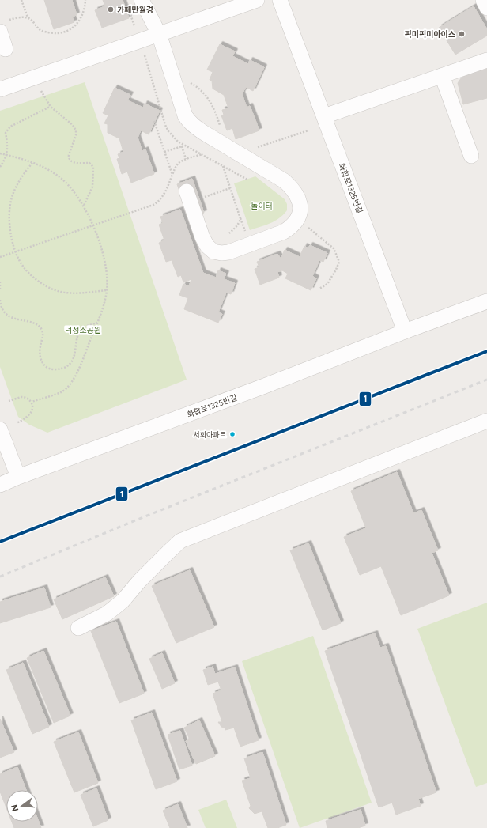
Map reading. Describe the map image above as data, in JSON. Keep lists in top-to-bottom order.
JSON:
{
  "streets": {
    "street": ["화합로1325번길"]
  },
  "parks": ["놀이터", "덕정소공원"],
  "places": ["카페만월경", "픽미픽미아이스", "서희아파트"],
  "lines": ["transit line 1"],
  "north": "left"
}
